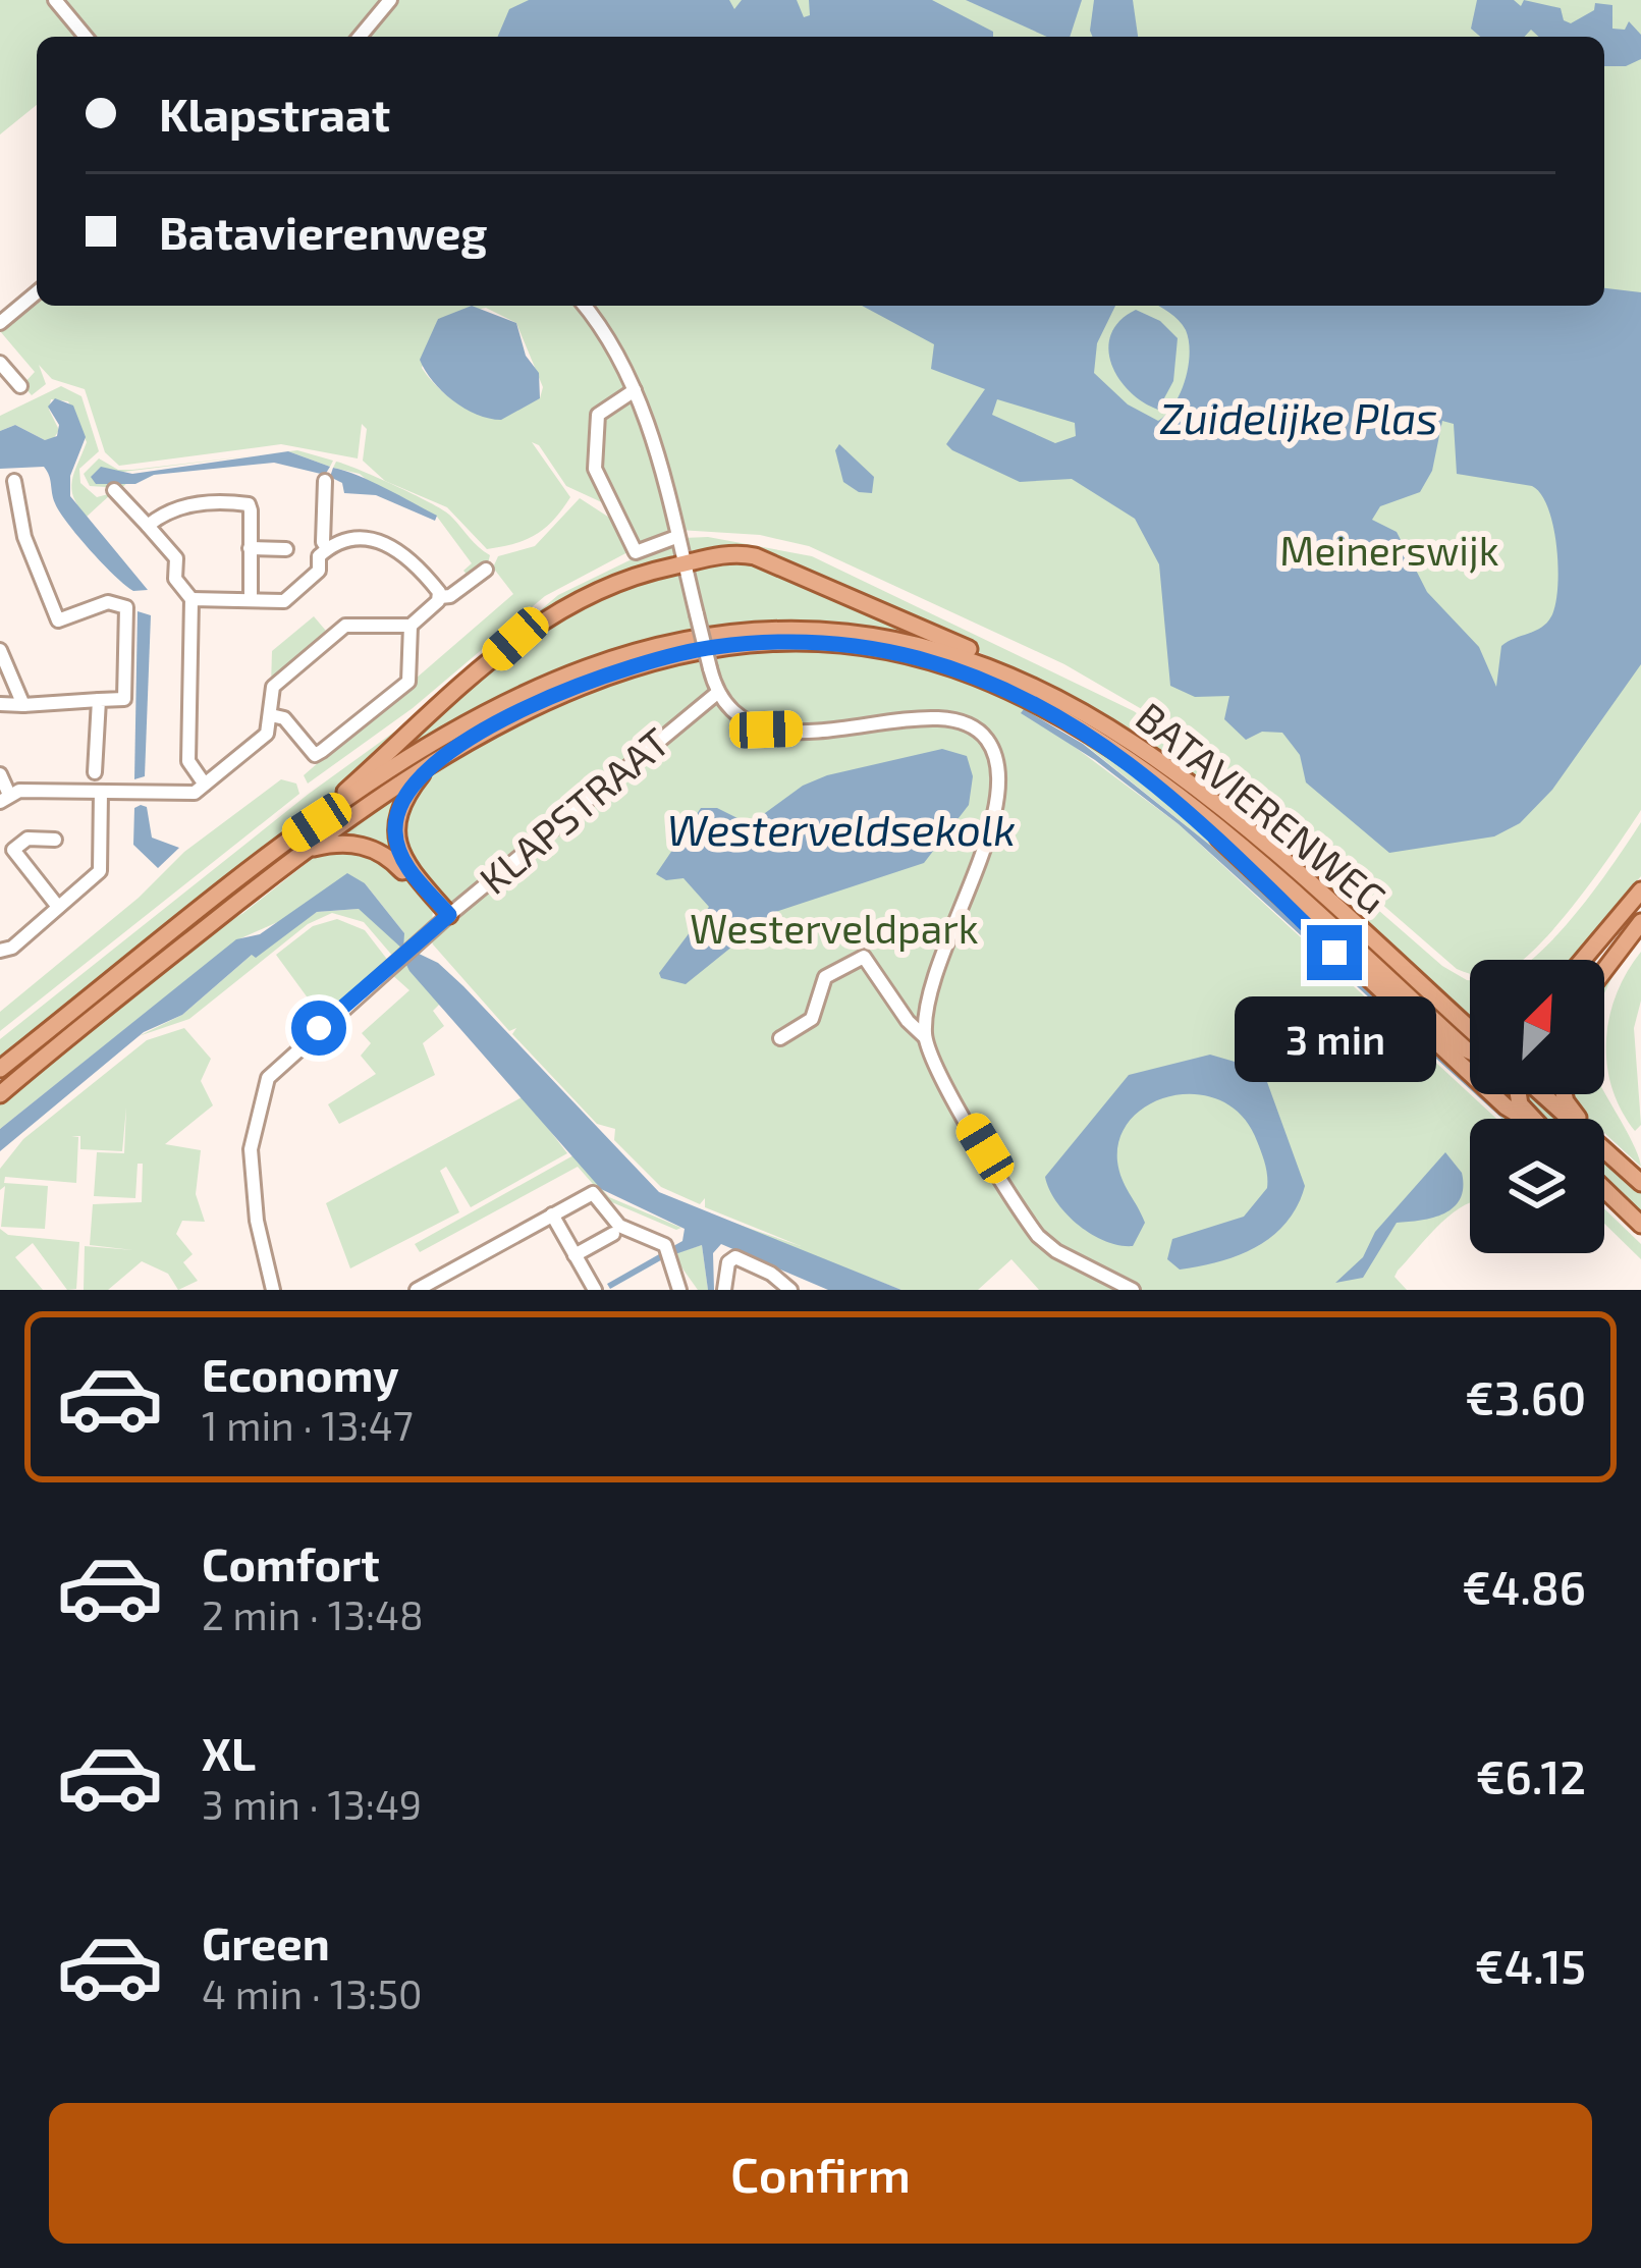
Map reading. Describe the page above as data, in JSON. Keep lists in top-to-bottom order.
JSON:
{
  "streets": {
    "main road": ["BATAVIERENWEG"],
    "street": ["KLAPSTRAAT"]
  },
  "water": ["Zuidelijke Plas", "Westerveldsekolk"],
  "parks": ["Meinerswijk", "Westerveldpark"],
  "north": "top right",
  "page": {
    "banner": ["Klapstraat", "Batavierenweg"],
    "bubble": "3 min",
    "list": [
      {
        "name": "Economy",
        "note": "1 min · 13:47",
        "value": "€3.60"
      },
      {
        "name": "Comfort",
        "note": "2 min · 13:48",
        "value": "€4.86"
      },
      {
        "name": "XL",
        "note": "3 min · 13:49",
        "value": "€6.12"
      },
      {
        "name": "Green",
        "note": "4 min · 13:50",
        "value": "€4.15"
      }
    ],
    "buttons": "Confirm"
  }
}
